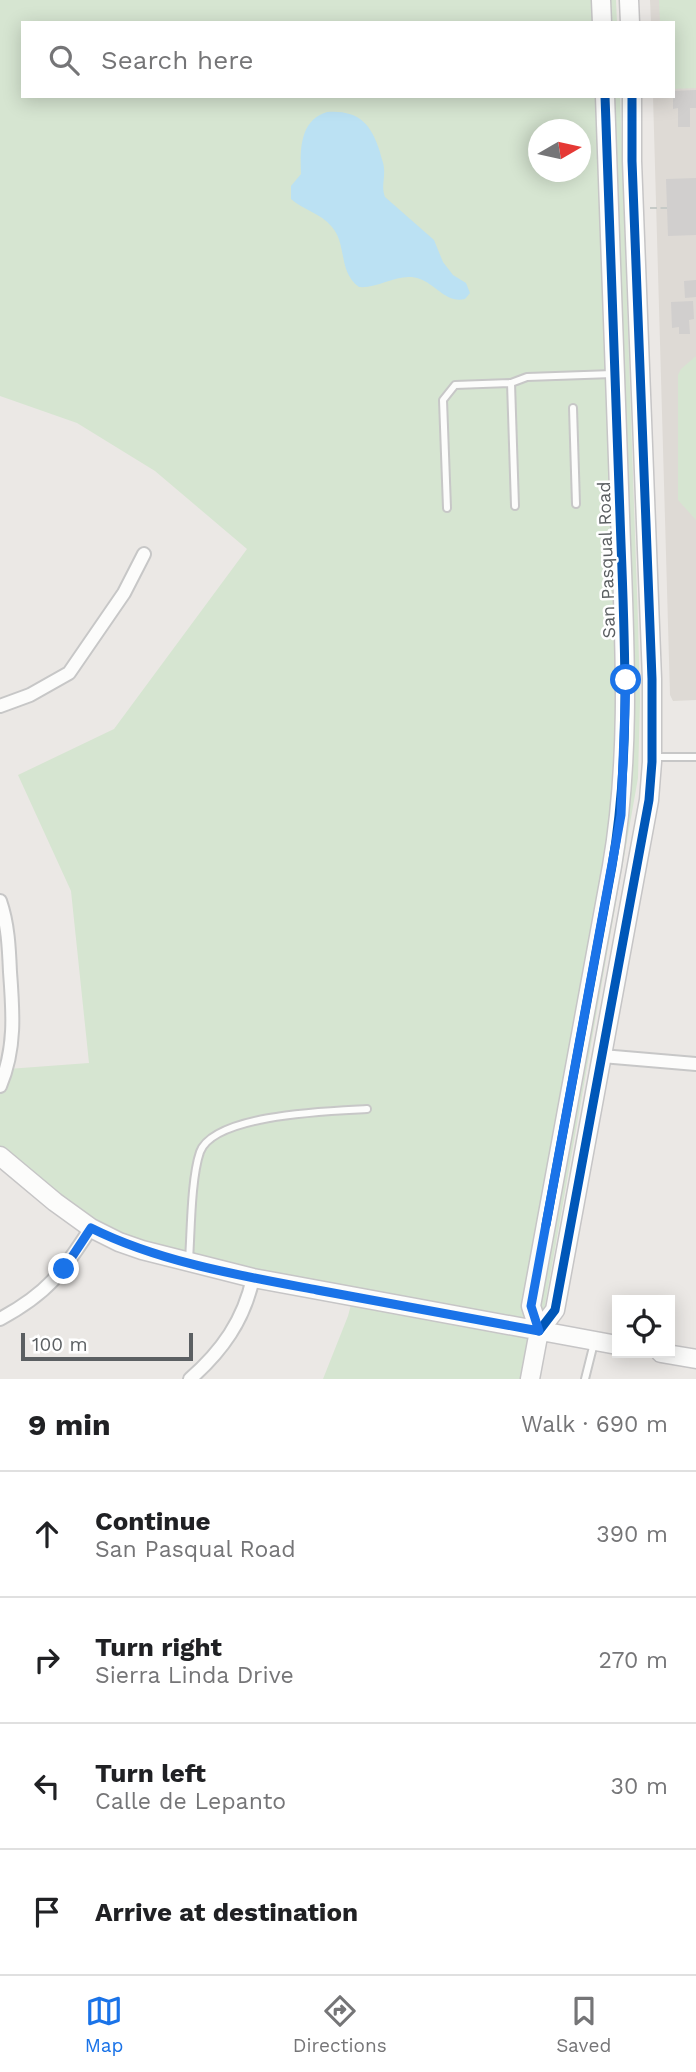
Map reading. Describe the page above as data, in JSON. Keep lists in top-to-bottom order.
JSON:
{
  "streets": {
    "main road": ["San Pasqual Road"]
  },
  "scale_bar": "100 m",
  "north": "right",
  "page": {
    "search": "Search here",
    "scale": "100 m",
    "heading": ["9 min", "Walk · 690 m"],
    "list": [
      ["Continue", "San Pasqual Road", "390 m"],
      ["Turn right", "Sierra Linda Drive", "270 m"],
      ["Turn left", "Calle de Lepanto", "30 m"],
      "Arrive at destination"
    ],
    "nav": ["Map", "Directions", "Saved"]
  }
}
